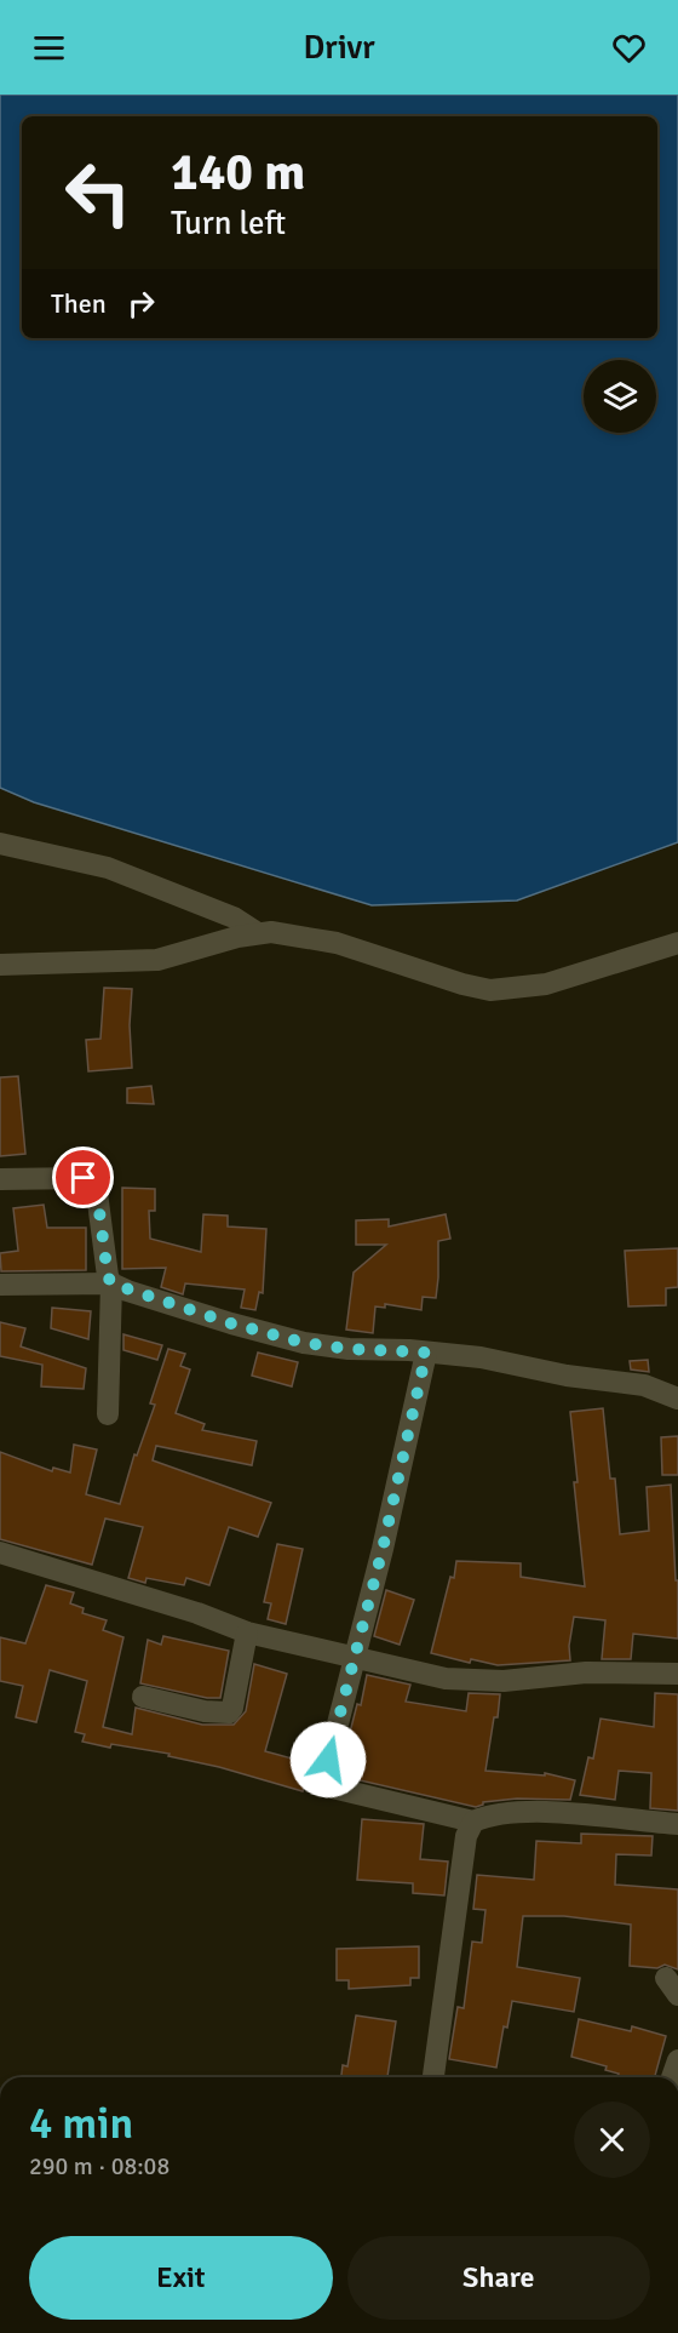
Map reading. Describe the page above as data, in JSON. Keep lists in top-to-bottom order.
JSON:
{
  "page": {
    "header": "Drivr",
    "turn": ["140 m", "Turn left"],
    "then": "Then",
    "heading": ["4 min", "290 m · 08:08"],
    "buttons": ["Exit", "Share"]
  }
}
